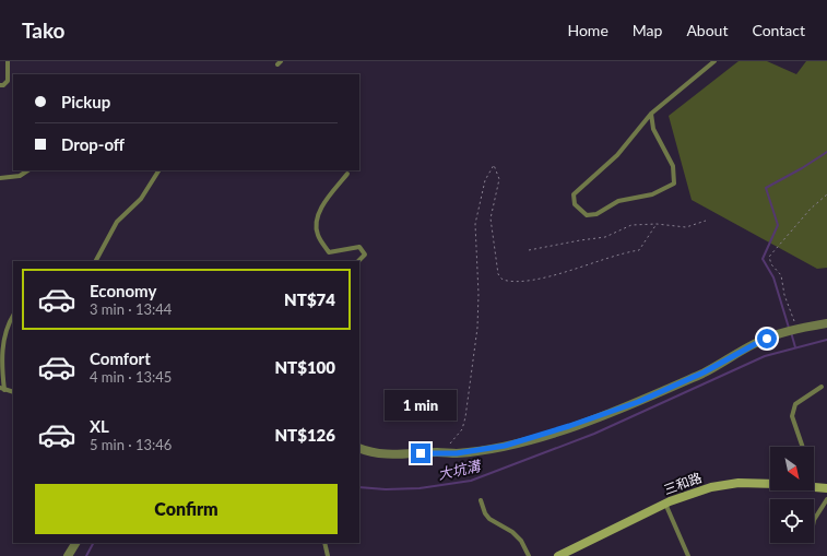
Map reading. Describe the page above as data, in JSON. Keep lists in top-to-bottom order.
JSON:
{
  "streets": {
    "main road": ["三和路"]
  },
  "water": ["大坑溝"],
  "north": "bottom right",
  "page": {
    "header": "Tako",
    "nav": [
      "Home",
      "Map",
      "About",
      "Contact"
    ],
    "banner": ["Pickup", "Drop-off"],
    "list": [
      {
        "name": "Economy",
        "note": "3 min · 13:44",
        "value": "NT$74"
      },
      {
        "name": "Comfort",
        "note": "4 min · 13:45",
        "value": "NT$100"
      },
      {
        "name": "XL",
        "note": "5 min · 13:46",
        "value": "NT$126"
      }
    ],
    "bubble": "1 min",
    "buttons": "Confirm"
  }
}
